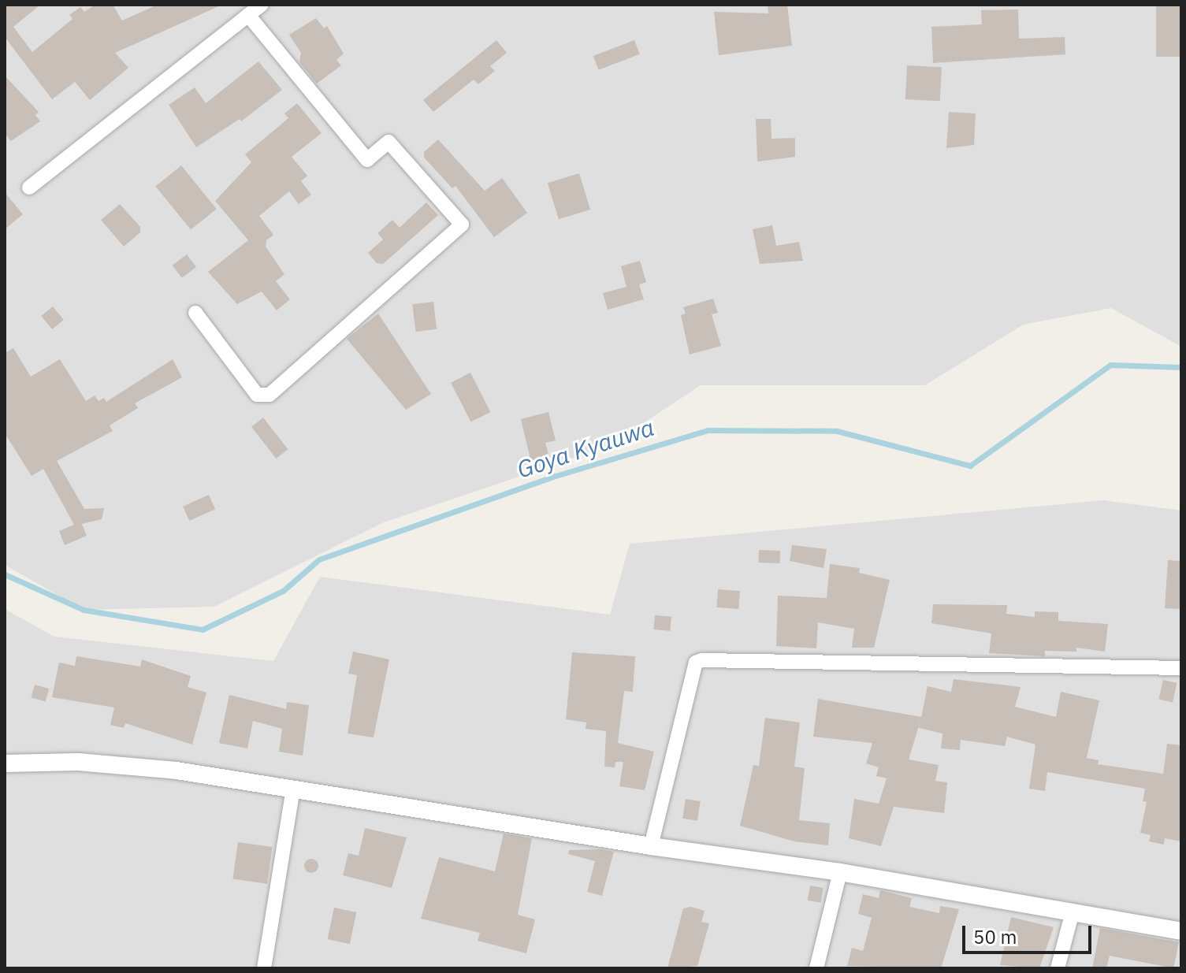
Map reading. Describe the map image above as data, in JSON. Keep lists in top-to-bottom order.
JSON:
{
  "water": ["Goya Kyauwa"],
  "scale_bar": "50 m"
}
